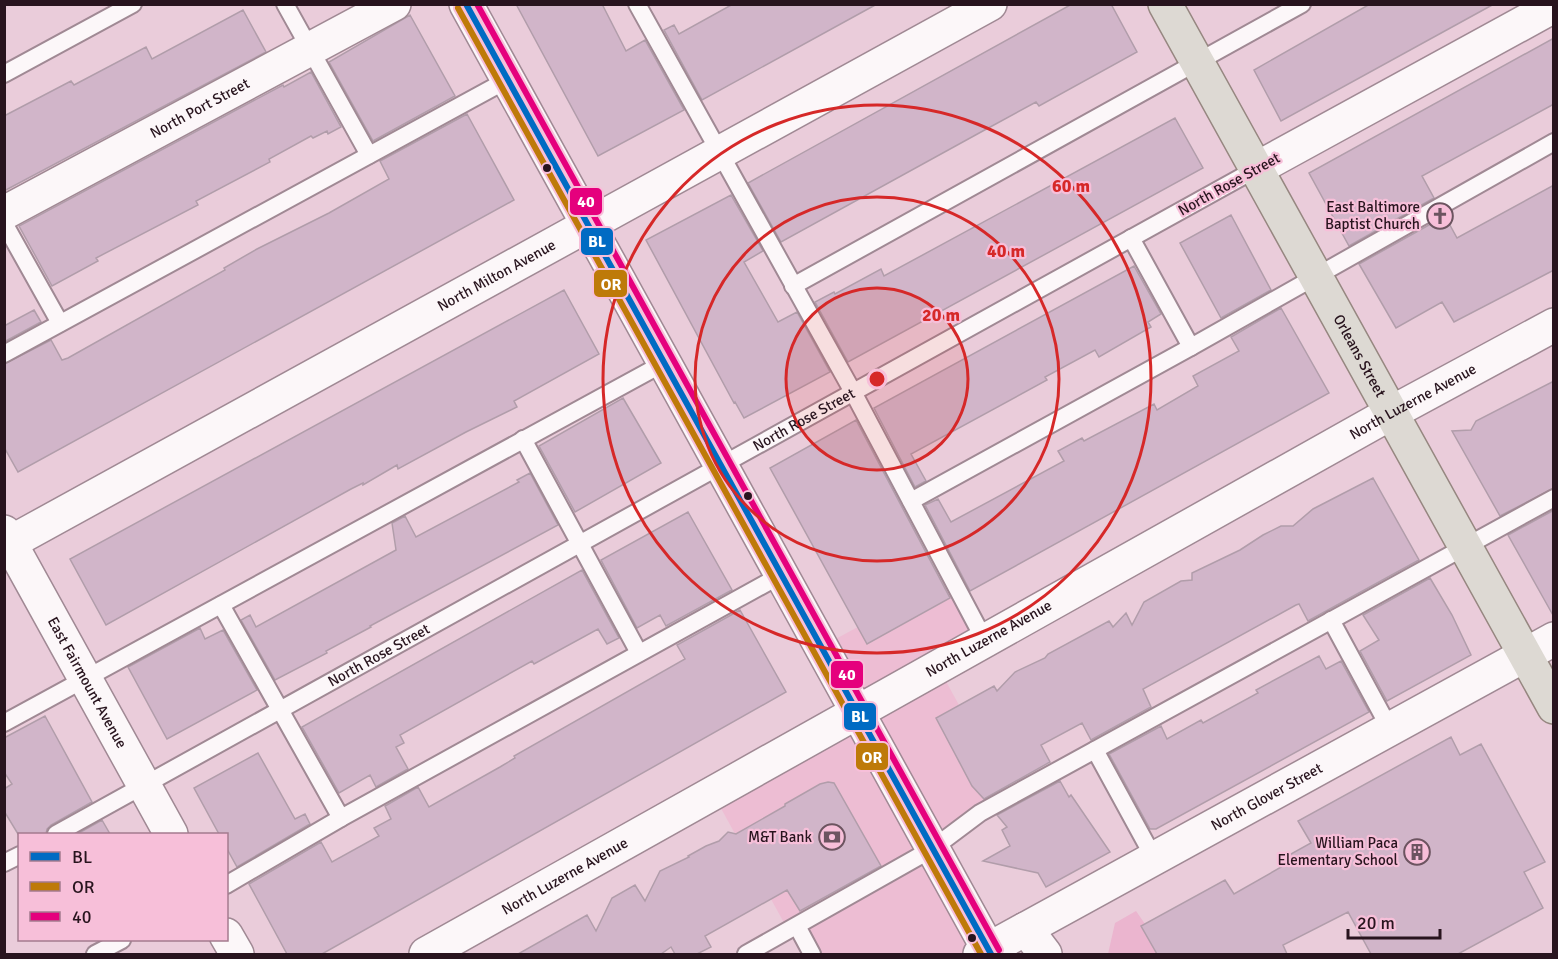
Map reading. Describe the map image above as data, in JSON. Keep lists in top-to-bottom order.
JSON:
{
  "streets": {
    "main road": ["Orleans Street"],
    "street": [
      "North Port Street",
      "North Rose Street",
      "North Milton Avenue",
      "North Luzerne Avenue",
      "East Fairmount Avenue",
      "North Glover Street"
    ]
  },
  "crossings": [
    ["North Rose Street", "Orleans Street"],
    ["North Rose Street", "East Fairmount Avenue"],
    ["North Milton Avenue", "East Fairmount Avenue"],
    ["Orleans Street", "North Luzerne Avenue"],
    ["Orleans Street", "North Glover Street"]
  ],
  "places": {
    "church": ["East Baltimore Baptist Church"],
    "bank": ["M&T Bank"],
    "building": ["William Paca Elementary School"]
  },
  "lines": ["transit line BL", "transit line 40", "transit line OR"],
  "legend": ["BL", "OR", "40"],
  "scale_bar": "20 m",
  "rings": ["60 m", "40 m", "20 m"]
}
